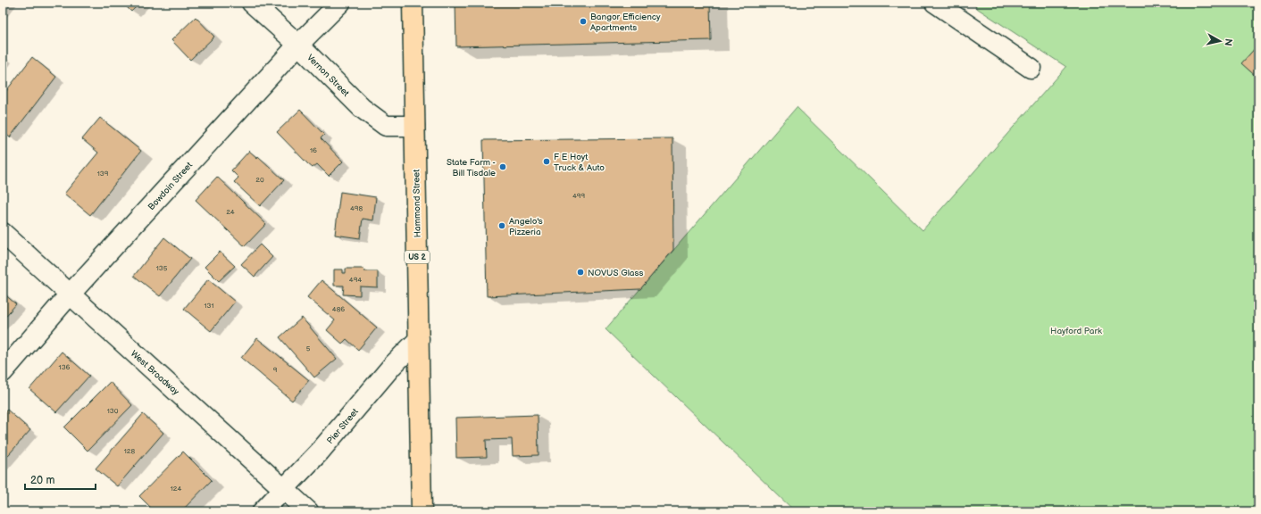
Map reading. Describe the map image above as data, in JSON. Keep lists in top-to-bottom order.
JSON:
{
  "streets": {
    "main road": ["Hammond Street", "US 2"],
    "street": [
      "Vernon Street",
      "Bowdoin Street",
      "West Broadway",
      "Pier Street"
    ]
  },
  "crossings": [
    ["Vernon Street", "Bowdoin Street"],
    ["Vernon Street", "Hammond Street"],
    ["Bowdoin Street", "West Broadway"],
    ["Hammond Street", "Pier Street"],
    ["West Broadway", "Pier Street"]
  ],
  "parks": ["Hayford Park"],
  "places": [
    "Bangor Efficiency Apartments",
    "F E Hoyt Truck & Auto",
    "State Farm - Bill Tisdale",
    "Angelo's Pizzeria",
    "NOVUS Glass"
  ],
  "house_numbers": [
    "16",
    "139",
    "20",
    "499",
    "498",
    "24",
    "135",
    "494",
    "131",
    "486",
    "5",
    "136",
    "9",
    "130",
    "128",
    "124"
  ],
  "scale_bar": "20 m",
  "north": "right"
}
